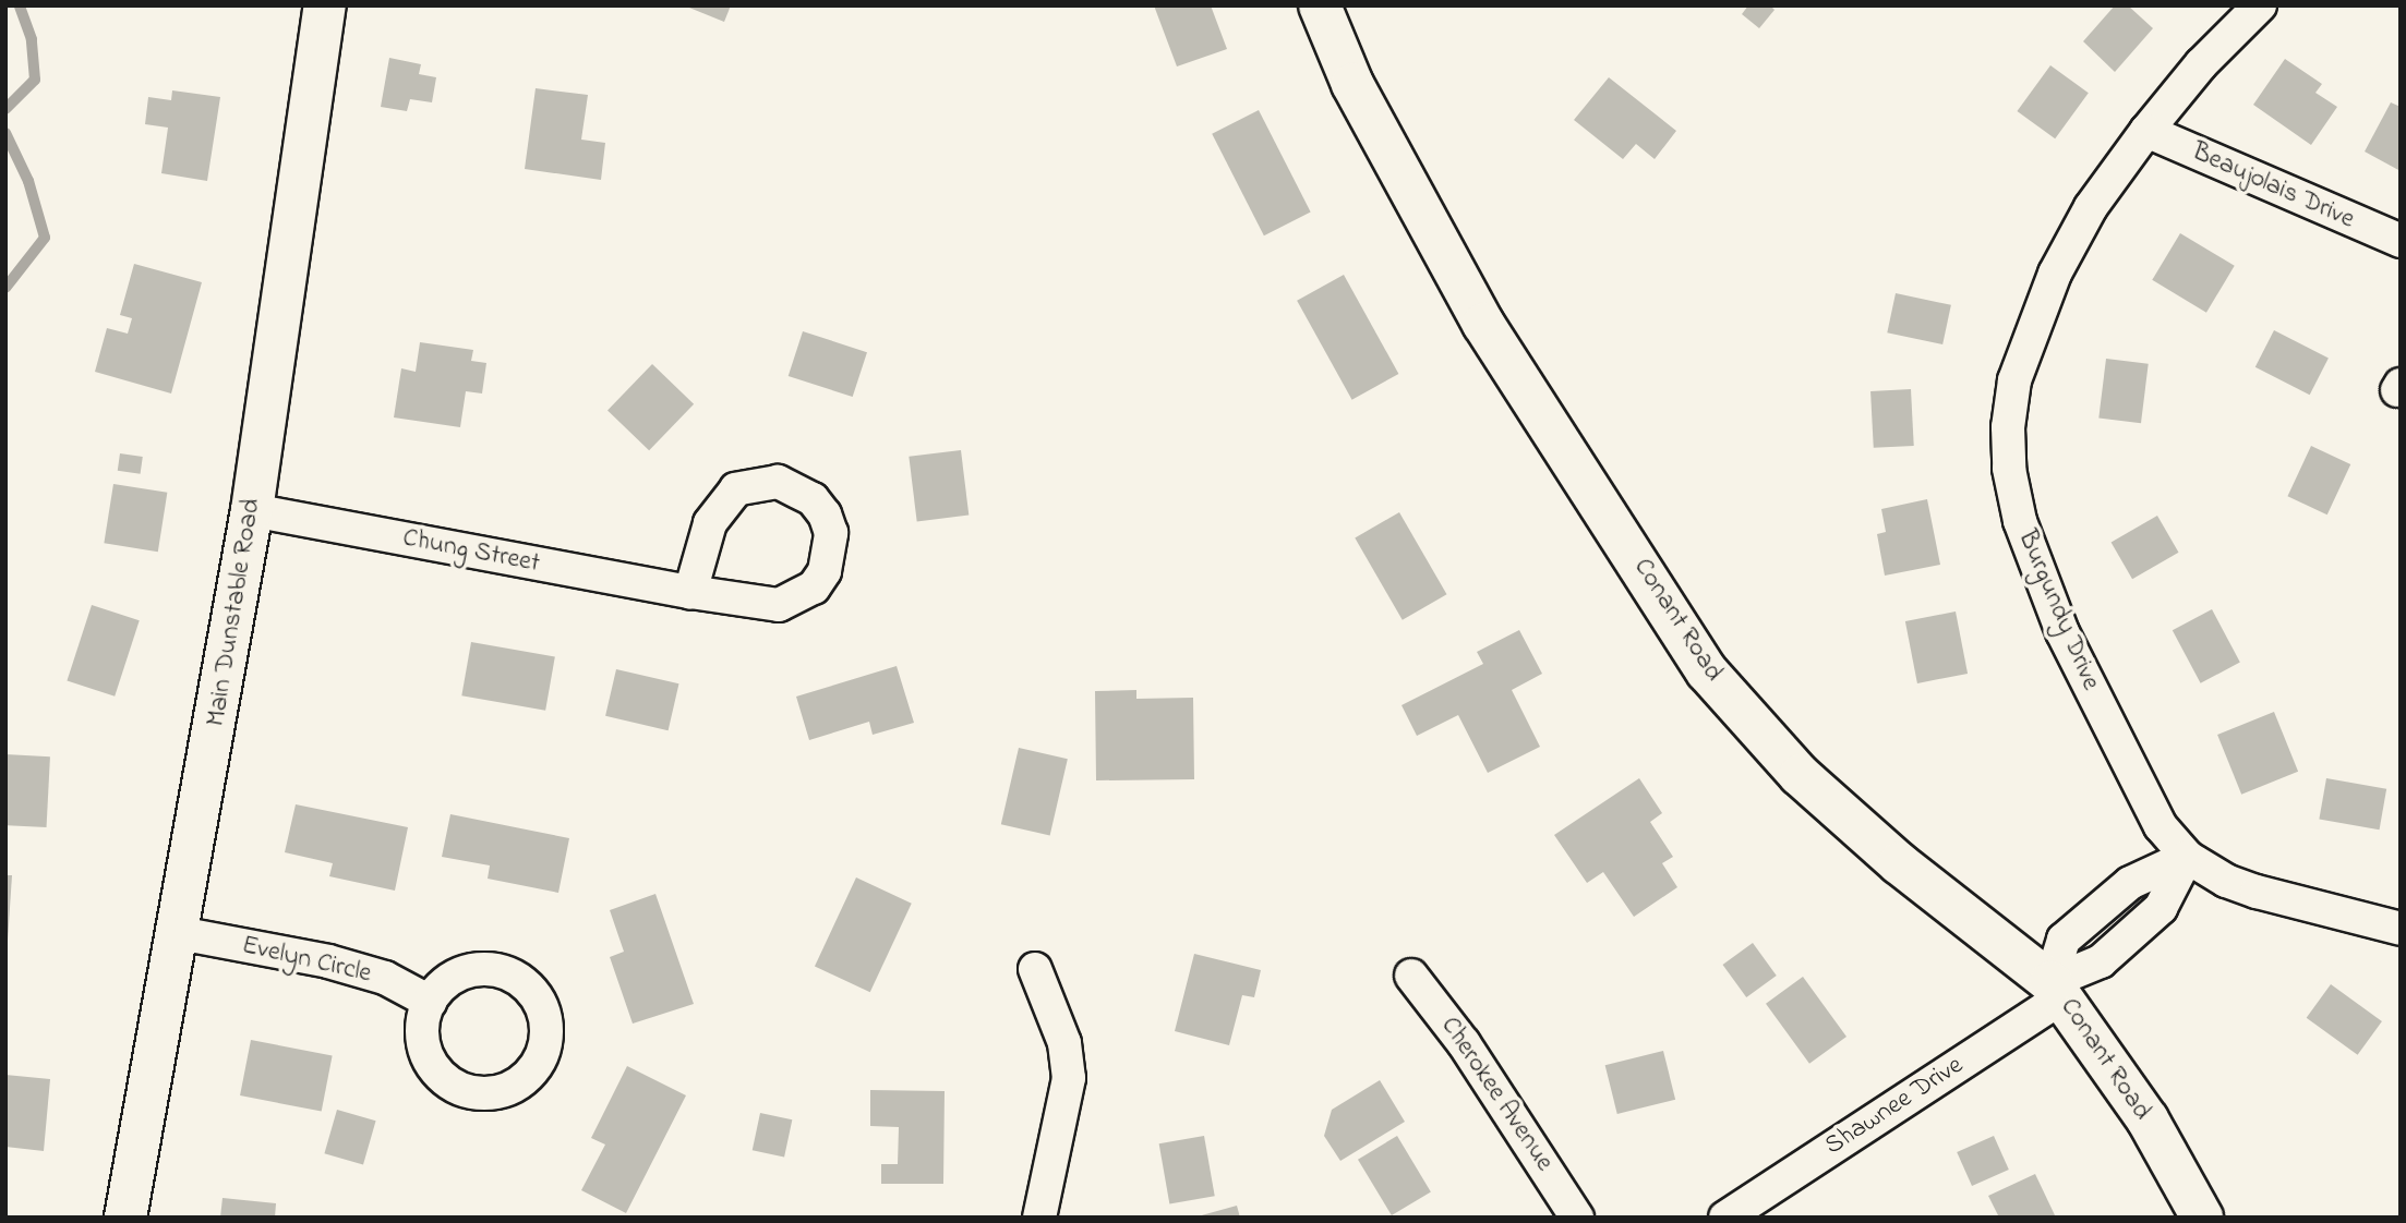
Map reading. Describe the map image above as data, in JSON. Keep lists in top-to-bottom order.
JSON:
{
  "streets": {
    "street": [
      "Beaujolais Drive",
      "Chung Street",
      "Burgundy Drive",
      "Main Dunstable Road",
      "Conant Road",
      "Evelyn Circle",
      "Cherokee Avenue",
      "Shawnee Drive"
    ]
  },
  "crossings": [
    ["Beaujolais Drive", "Burgundy Drive"],
    ["Chung Street", "Main Dunstable Road"],
    ["Main Dunstable Road", "Evelyn Circle"],
    ["Conant Road", "Shawnee Drive"]
  ]
}
